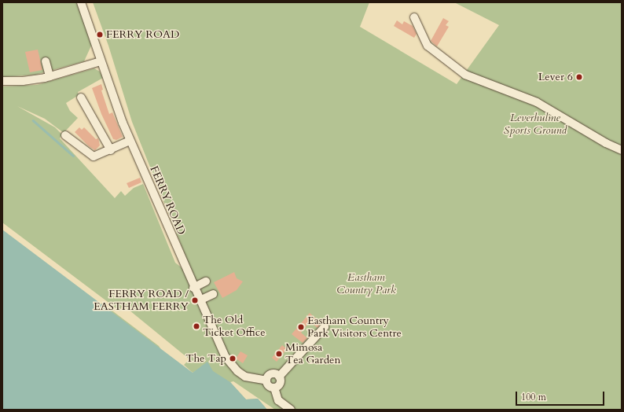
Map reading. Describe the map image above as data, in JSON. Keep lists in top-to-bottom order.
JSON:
{
  "streets": {
    "street": ["FERRY ROAD"]
  },
  "parks": ["Leverhulme Sports Ground", "Eastham Country Park"],
  "places": [
    "FERRY ROAD",
    "Lever 6",
    "FERRY ROAD / EASTHAM FERRY",
    "The Old Ticket Office",
    "Eastham Country Park Visitors Centre",
    "Mimosa Tea Garden",
    "The Tap"
  ],
  "scale_bar": "100 m"
}
